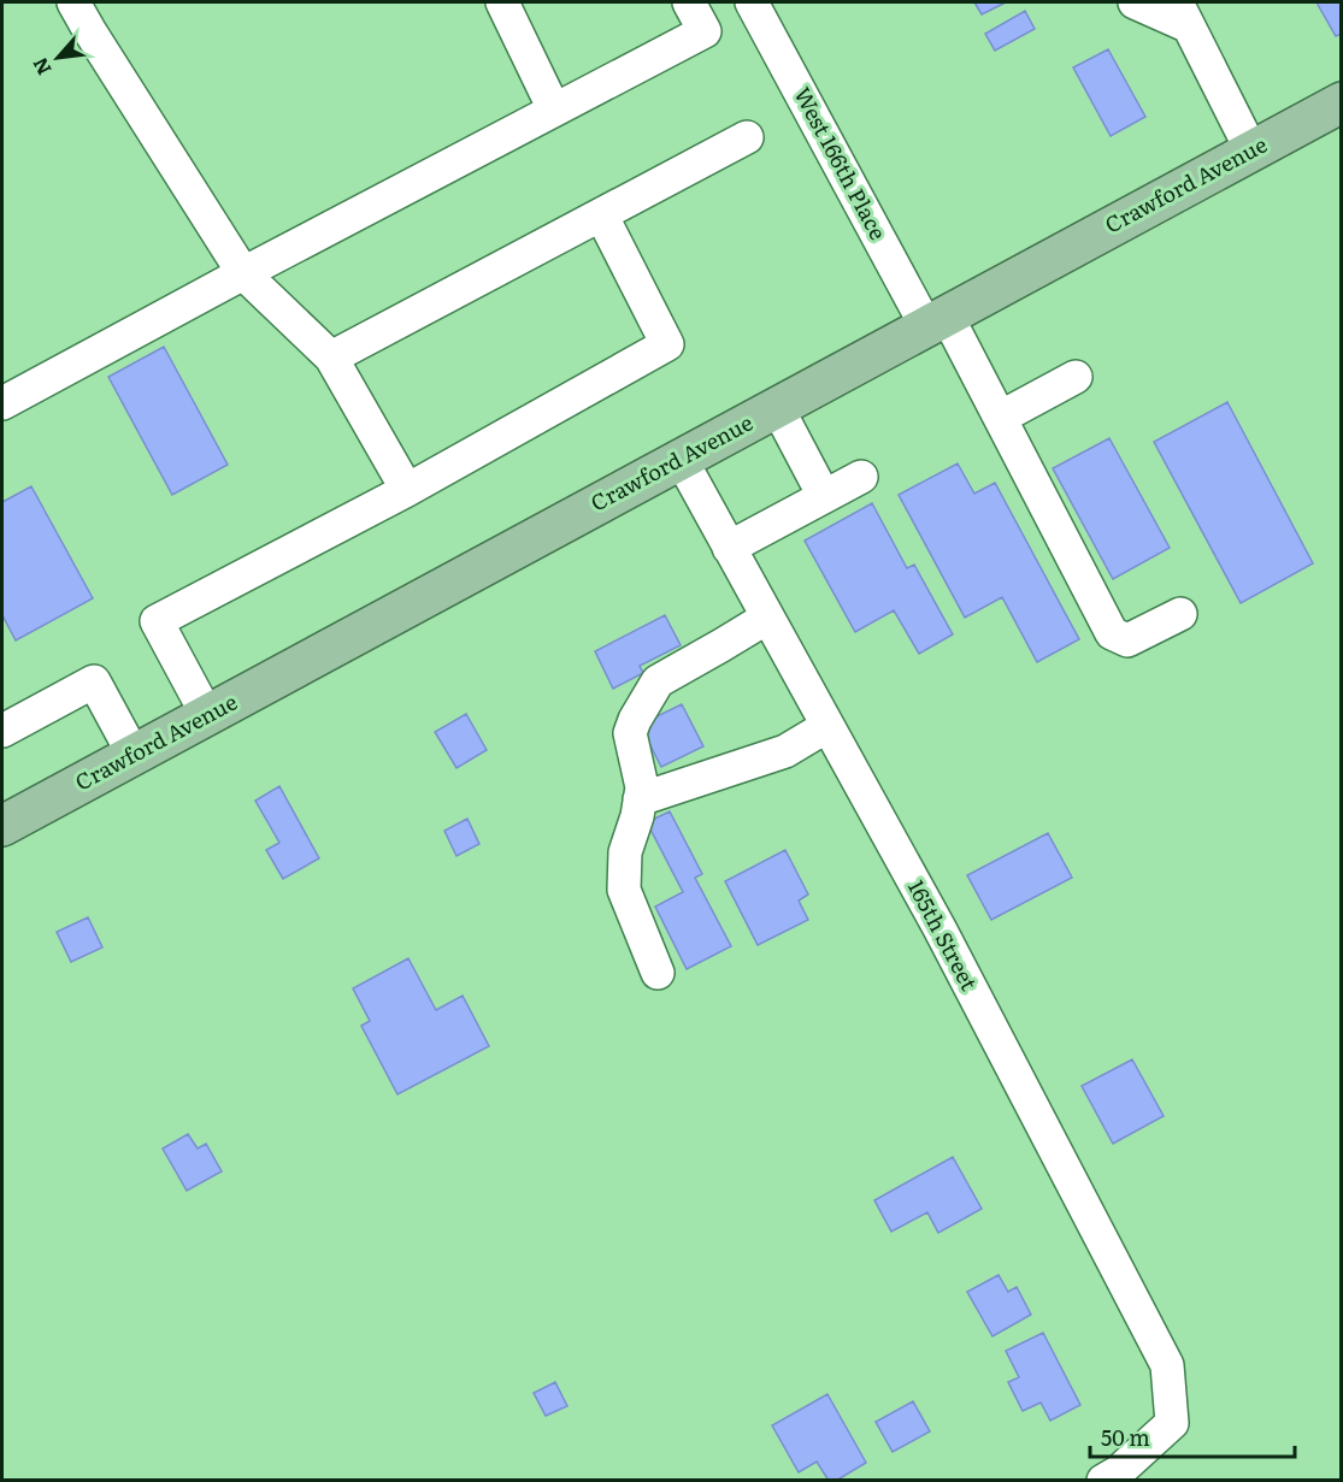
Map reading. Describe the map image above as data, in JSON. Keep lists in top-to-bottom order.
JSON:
{
  "streets": {
    "main road": ["Crawford Avenue"],
    "street": ["West 166th Place", "165th Street"]
  },
  "crossings": [
    ["West 166th Place", "Crawford Avenue"],
    ["Crawford Avenue", "165th Street"]
  ],
  "scale_bar": "50 m",
  "north": "bottom left"
}
